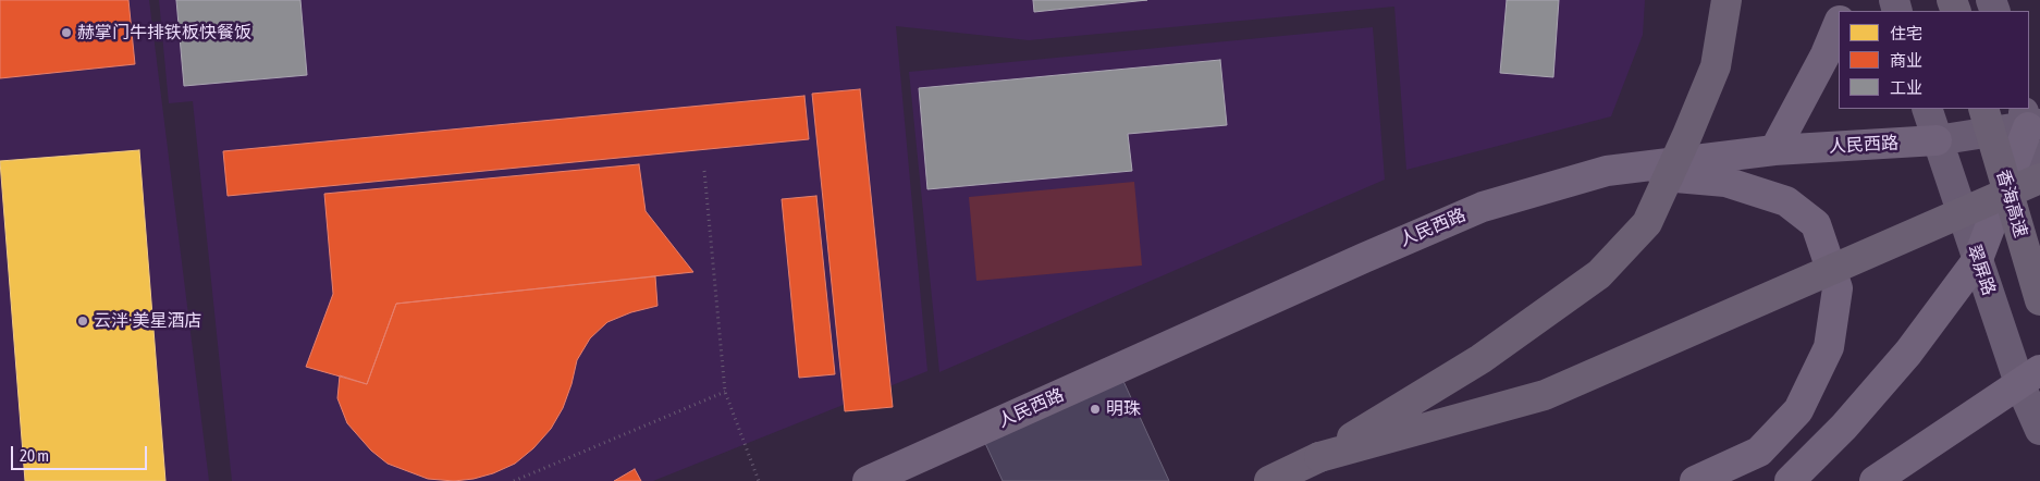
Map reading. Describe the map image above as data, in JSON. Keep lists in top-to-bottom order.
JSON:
{
  "streets": {
    "highway": ["香海高速"],
    "main road": ["人民西路", "翠屏路"]
  },
  "crossings": [
    ["人民西路", "翠屏路"]
  ],
  "places": ["赫掌门牛排铁板快餐饭", "云泮·美星酒店", "明珠"],
  "legend": ["住宅", "商业", "工业"],
  "scale_bar": "20 m"
}
